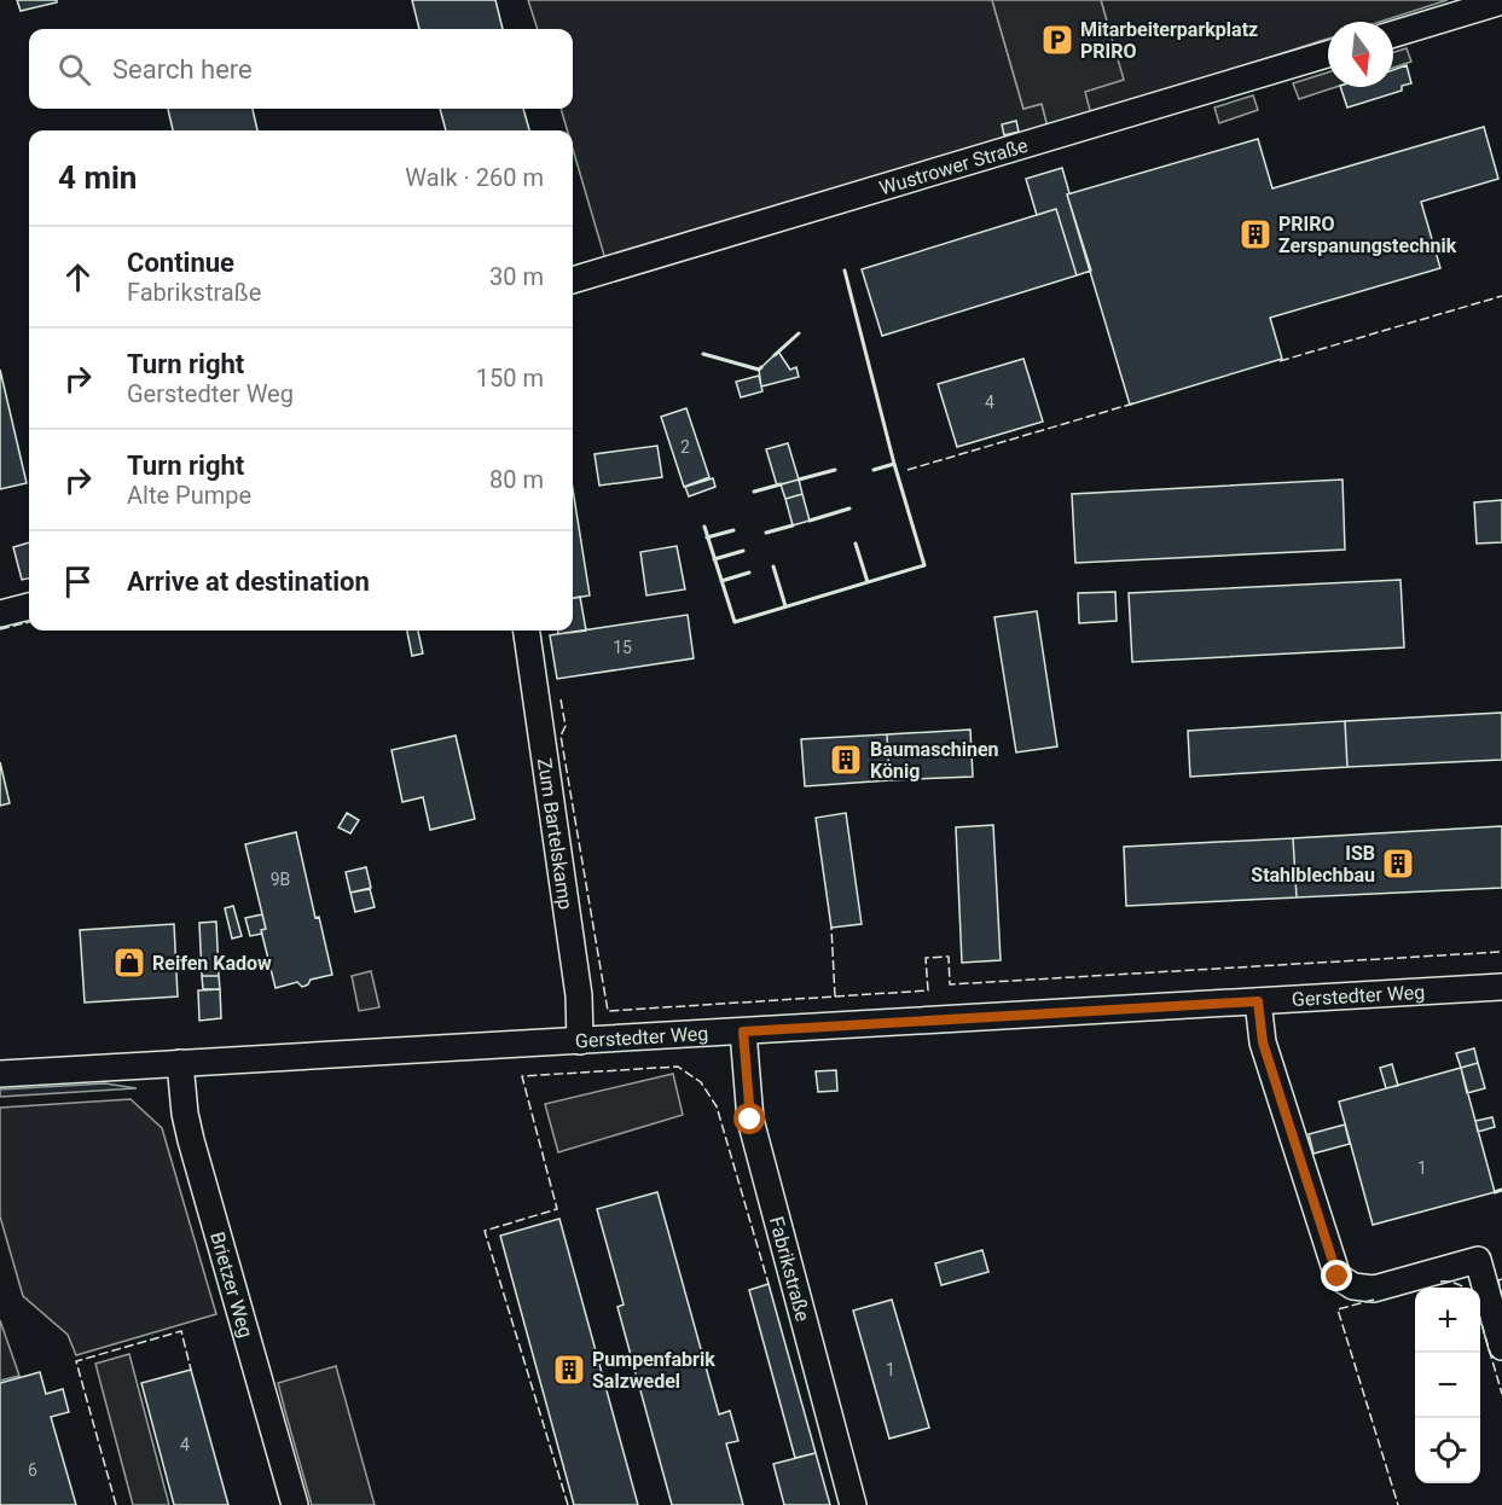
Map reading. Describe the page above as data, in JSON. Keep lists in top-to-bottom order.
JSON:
{
  "streets": {
    "street": [
      "Wustrower Straße",
      "Zum Bartelskamp",
      "Gerstedter Weg",
      "Fabrikstraße",
      "Brietzer Weg"
    ]
  },
  "crossings": [
    ["Zum Bartelskamp", "Gerstedter Weg"],
    ["Gerstedter Weg", "Fabrikstraße"],
    ["Gerstedter Weg", "Brietzer Weg"]
  ],
  "places": {
    "parking": ["Mitarbeiterparkplatz PRIRO"],
    "building": [
      "PRIRO Zerspanungstechnik",
      "Baumaschinen König",
      "ISB Stahlblechbau",
      "Pumpenfabrik Salzwedel"
    ],
    "shop": ["Reifen Kadow"]
  },
  "house_numbers": [
    "4",
    "2",
    "15",
    "9B",
    "1",
    "1",
    "4",
    "6"
  ],
  "north": "bottom",
  "page": {
    "search": "Search here",
    "heading": ["4 min", "Walk · 260 m"],
    "list": [
      ["Continue", "Fabrikstraße", "30 m"],
      ["Turn right", "Gerstedter Weg", "150 m"],
      ["Turn right", "Alte Pumpe", "80 m"],
      "Arrive at destination"
    ],
    "map_buttons": ["+", "−"]
  }
}
